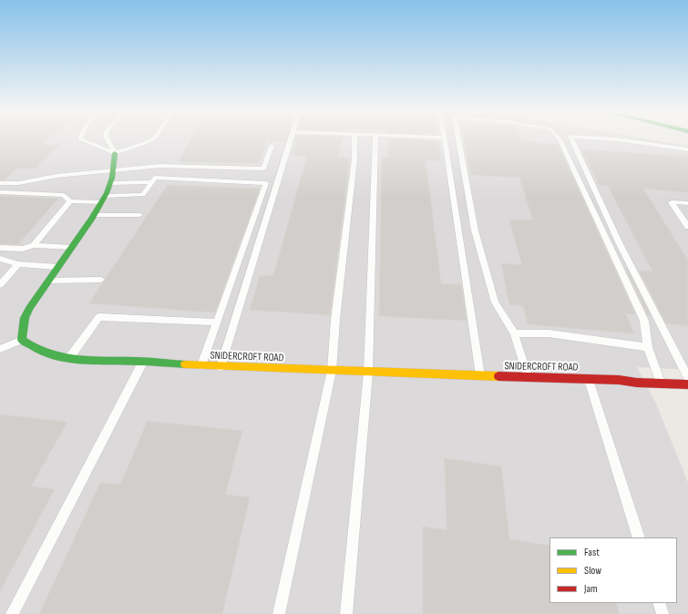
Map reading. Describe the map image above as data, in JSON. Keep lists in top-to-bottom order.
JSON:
{
  "streets": {
    "main road": ["SNIDERCROFT ROAD"]
  },
  "legend": ["Fast", "Slow", "Jam"]
}
